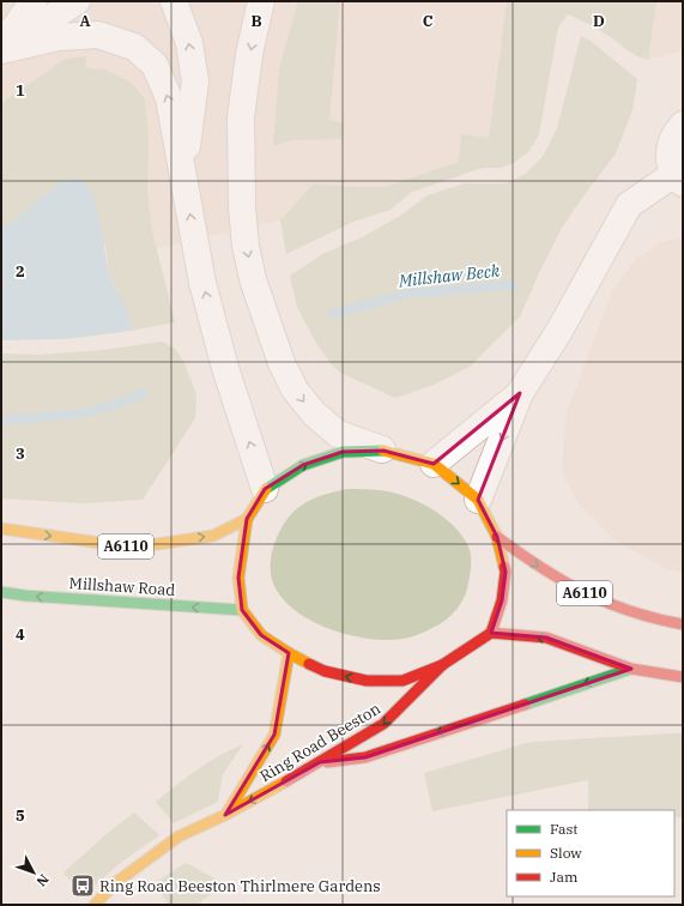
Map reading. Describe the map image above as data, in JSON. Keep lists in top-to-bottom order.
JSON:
{
  "streets": {
    "main road": ["A6110", "Millshaw Road", "Ring Road Beeston"]
  },
  "water": ["Millshaw Beck"],
  "places": {
    "bus stop": ["Ring Road Beeston Thirlmere Gardens"]
  },
  "legend": ["Fast", "Slow", "Jam"],
  "north": "bottom right",
  "grid": {
    "columns": [
      "A",
      "B",
      "C",
      "D"
    ],
    "rows": [
      "1",
      "2",
      "3",
      "4",
      "5"
    ]
  }
}
